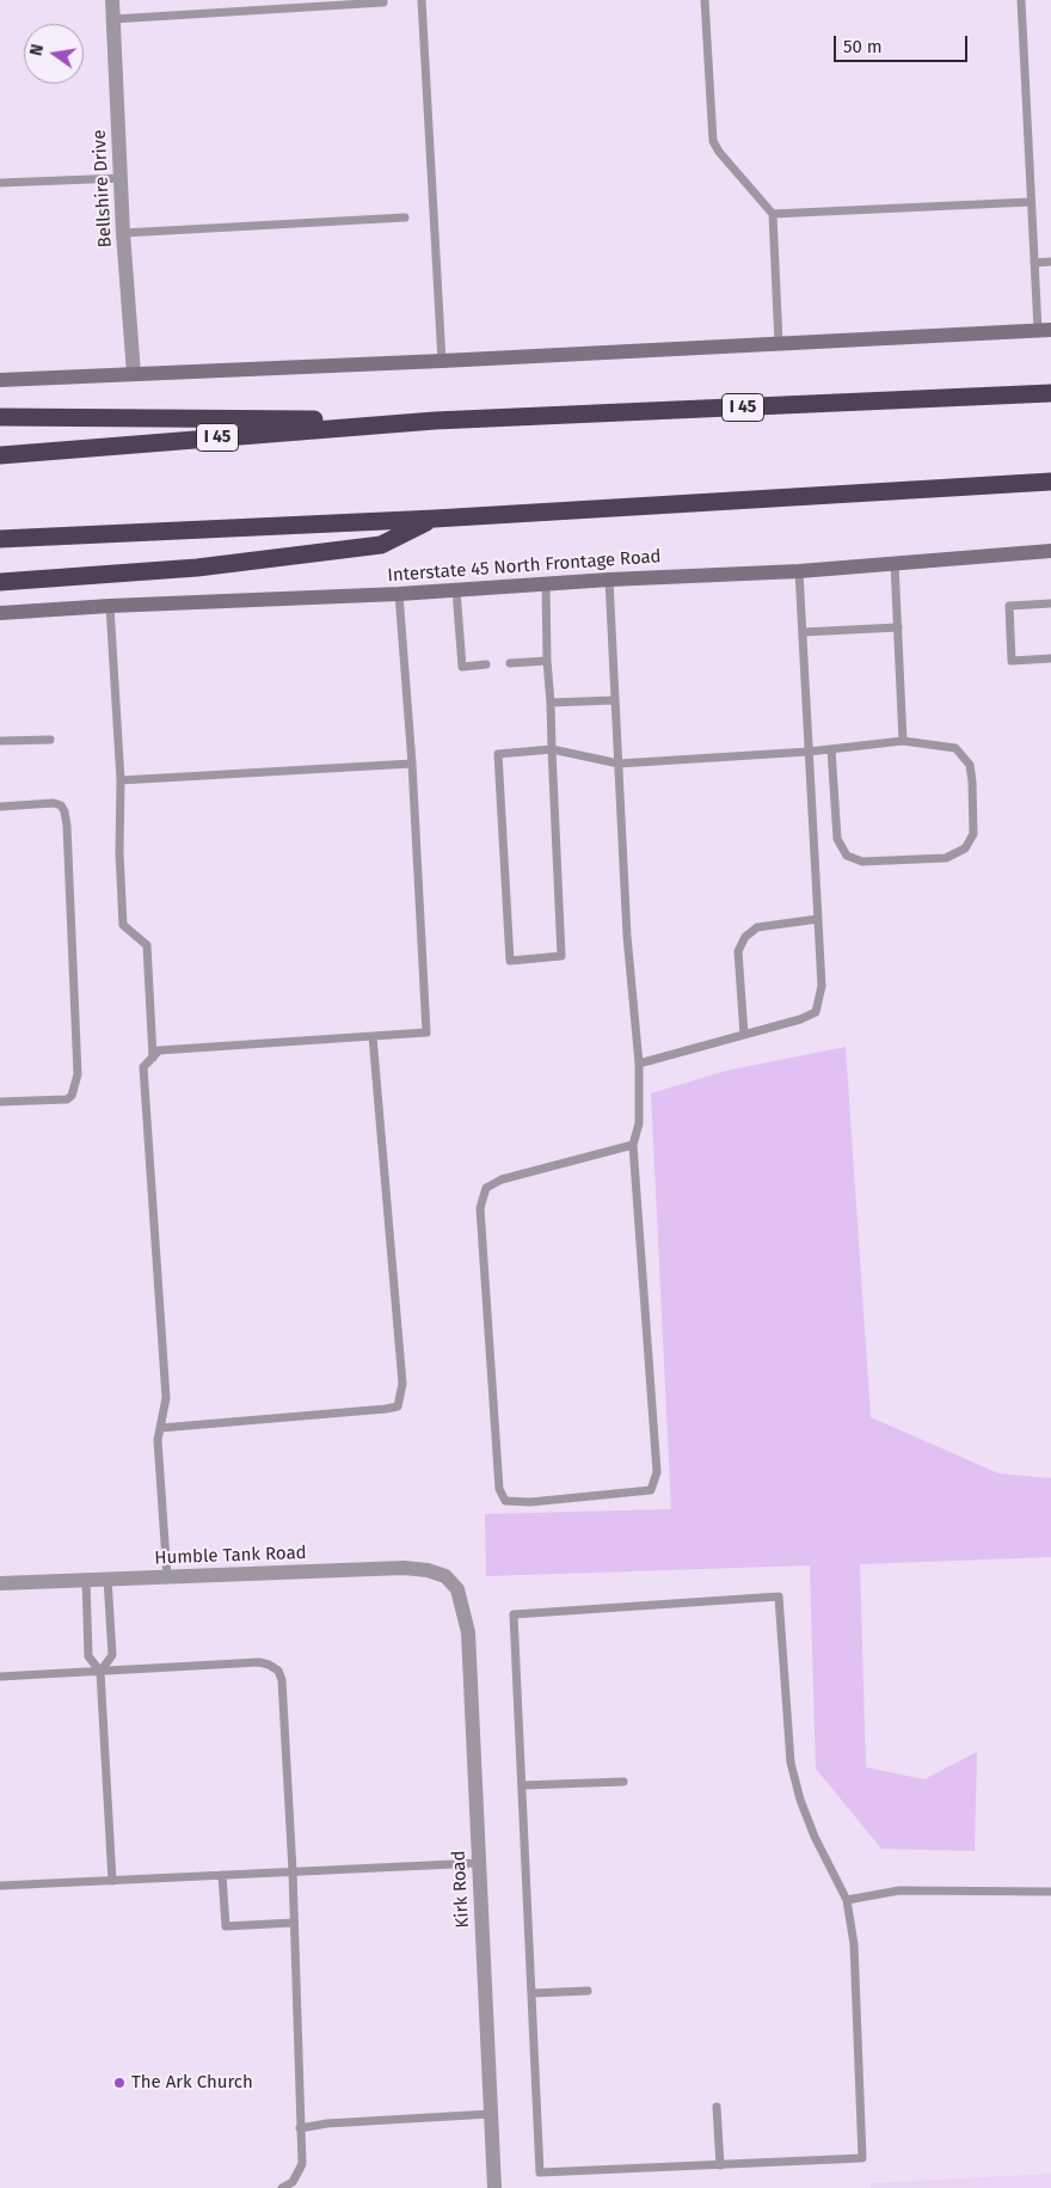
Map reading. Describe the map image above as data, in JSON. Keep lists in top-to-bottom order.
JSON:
{
  "streets": {
    "highway": ["I 45"],
    "main road": ["Interstate 45 North Frontage Road"],
    "street": ["Bellshire Drive", "Humble Tank Road", "Kirk Road"]
  },
  "crossings": [
    ["Humble Tank Road", "Kirk Road"]
  ],
  "places": ["The Ark Church"],
  "scale_bar": "50 m",
  "north": "left"
}
